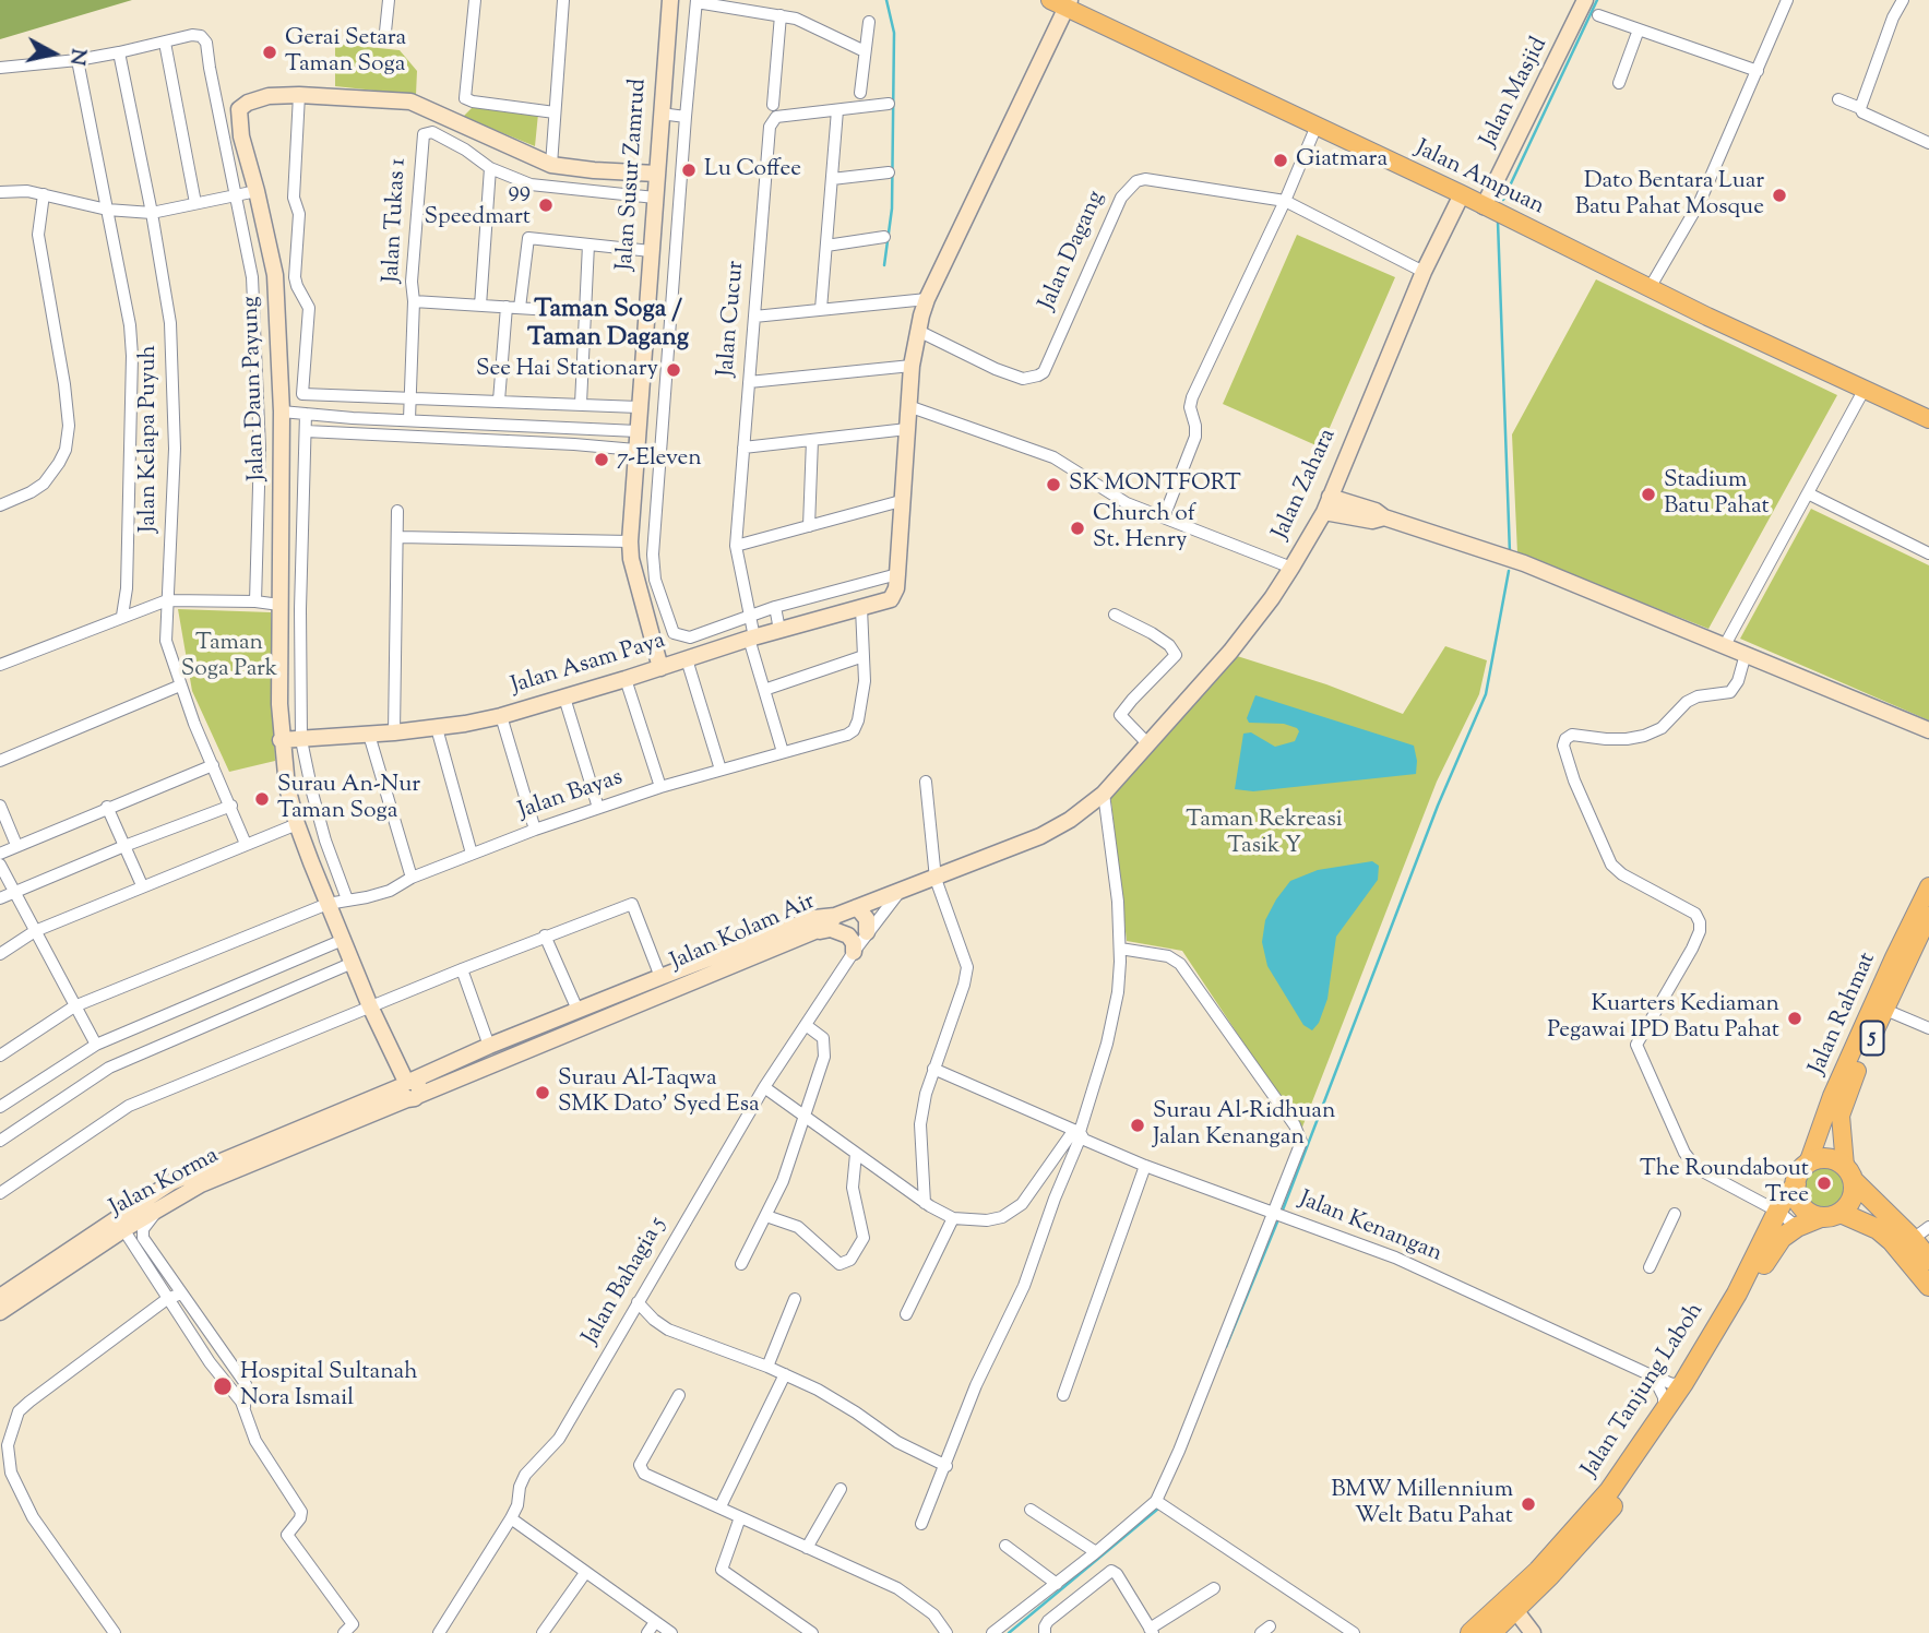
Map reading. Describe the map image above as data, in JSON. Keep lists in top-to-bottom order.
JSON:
{
  "streets": {
    "highway": ["5", "Jalan Tanjung Laboh"],
    "main road": ["Jalan Ampuan", "Jalan Rahmat"],
    "street": [
      "Jalan Masjid",
      "Jalan Susur Zamrud",
      "Jalan Tukas 1",
      "Jalan Dagang",
      "Jalan Cucur",
      "Jalan Daun Payung",
      "Jalan Kelapa Puyuh",
      "Jalan Zahara",
      "Jalan Asam Paya",
      "Jalan Bayas",
      "Jalan Kolam Air",
      "Jalan Korma",
      "Jalan Kenangan",
      "Jalan Bahagia 5"
    ]
  },
  "crossings": [
    ["Jalan Masjid", "Jalan Ampuan"],
    ["Jalan Susur Zamrud", "Jalan Tukas 1"],
    ["Jalan Susur Zamrud", "Jalan Daun Payung"],
    ["Jalan Susur Zamrud", "Jalan Asam Paya"],
    ["Jalan Ampuan", "Jalan Zahara"],
    ["Jalan Dagang", "Jalan Zahara"],
    ["Jalan Cucur", "Jalan Asam Paya"],
    ["Jalan Cucur", "Jalan Bayas"],
    ["Jalan Daun Payung", "Jalan Asam Paya"],
    ["Jalan Daun Payung", "Jalan Bayas"],
    ["Jalan Daun Payung", "Jalan Kolam Air"],
    ["Jalan Daun Payung", "Jalan Korma"],
    ["Jalan Zahara", "Jalan Kolam Air"],
    ["Jalan Zahara", "Jalan Bahagia 5"],
    ["Jalan Kolam Air", "Jalan Korma"],
    ["Jalan Rahmat", "5"],
    ["Jalan Rahmat", "Jalan Tanjung Laboh"],
    ["5", "Jalan Tanjung Laboh"],
    ["Jalan Kenangan", "Jalan Tanjung Laboh"]
  ],
  "districts": ["Taman Soga / Taman Dagang"],
  "parks": ["Taman Soga Park", "Taman Rekreasi Tasik Y"],
  "places": [
    "Gerai Setara Taman Soga",
    "Giatmara",
    "Lu Coffee",
    "Dato Bentara Luar Batu Pahat Mosque",
    "99 Speedmart",
    "See Hai Stationary",
    "7-Eleven",
    "SK MONTFORT",
    "Stadium Batu Pahat",
    "Church of St. Henry",
    "Surau An-Nur Taman Soga",
    "Kuarters Kediaman Pegawai IPD Batu Pahat",
    "Surau Al-Taqwa SMK Dato’ Syed Esa",
    "Surau Al-Ridhuan Jalan Kenangan",
    "The Roundabout Tree",
    "Hospital Sultanah Nora Ismail",
    "BMW Millennium Welt Batu Pahat"
  ],
  "north": "right"
}
